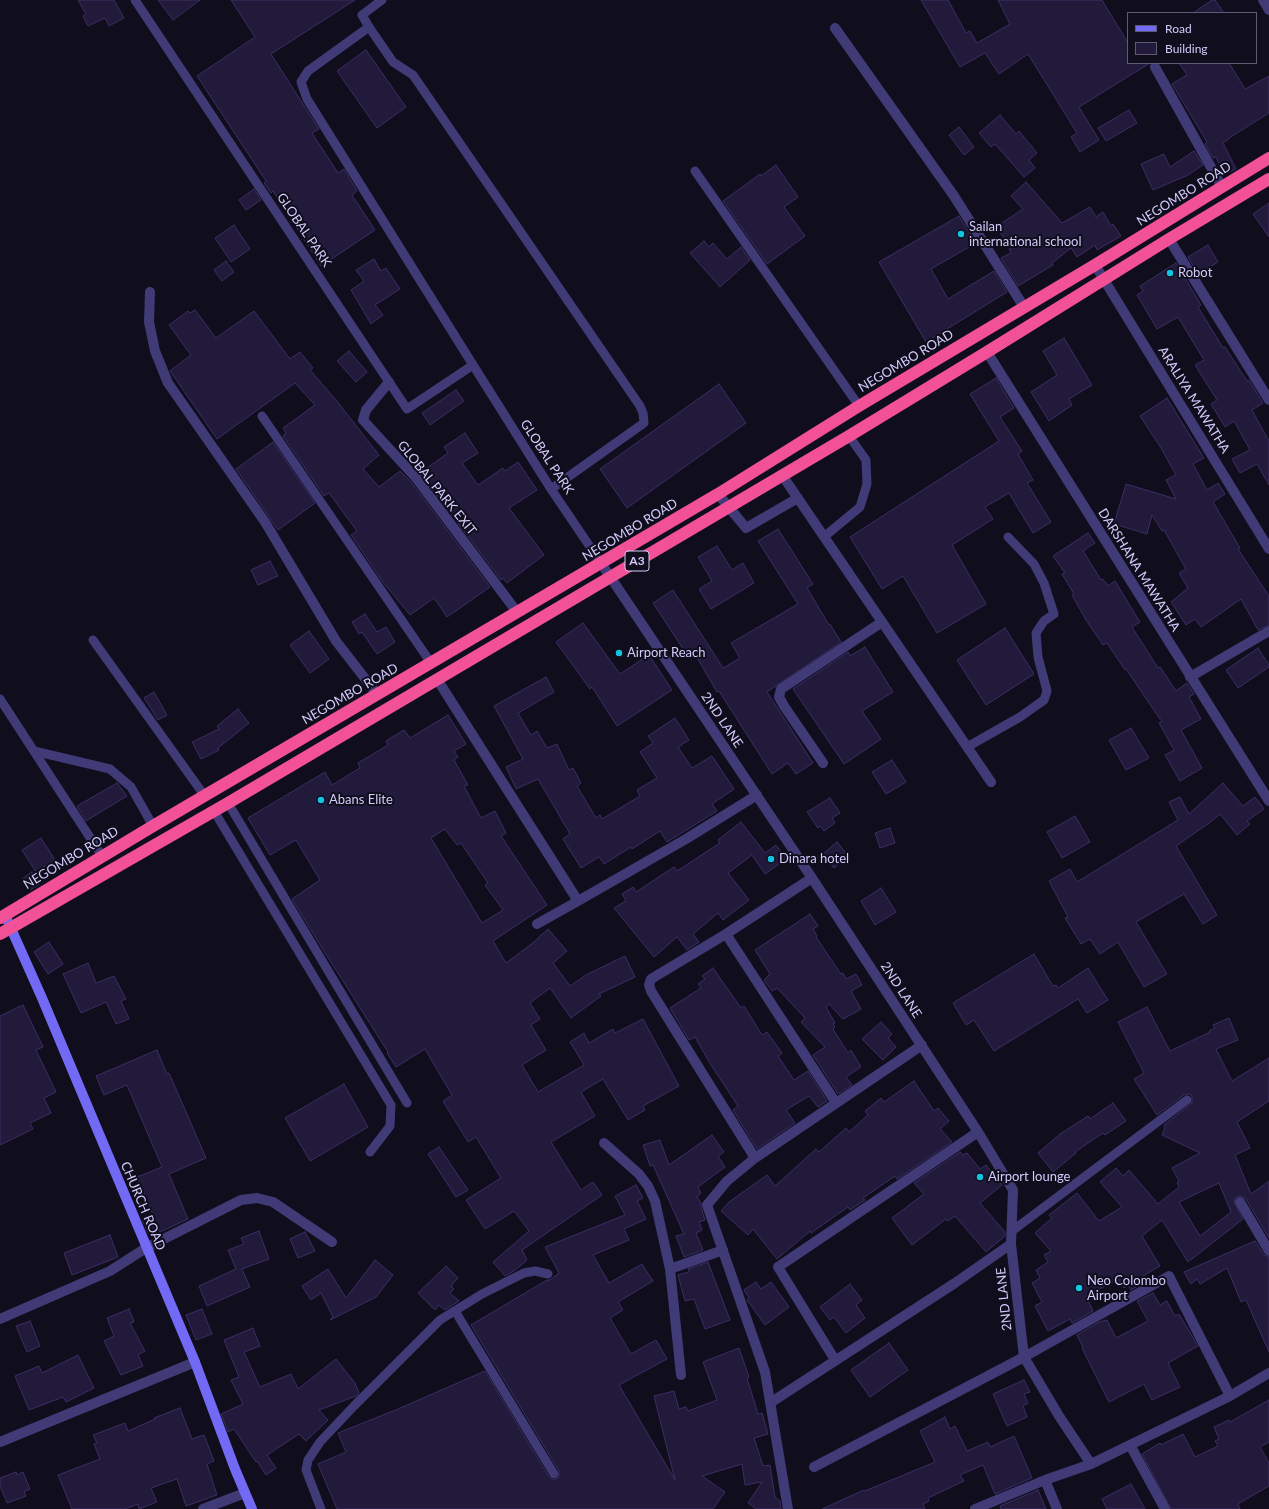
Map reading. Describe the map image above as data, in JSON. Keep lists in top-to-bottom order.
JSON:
{
  "streets": {
    "highway": ["NEGOMBO ROAD", "A3"],
    "street": [
      "ARALIYA MAWATHA",
      "GLOBAL PARK EXIT",
      "DARSHANA MAWATHA",
      "2ND LANE",
      "CHURCH ROAD"
    ],
    "lane": ["GLOBAL PARK"]
  },
  "crossings": [
    ["NEGOMBO ROAD", "GLOBAL PARK"],
    ["NEGOMBO ROAD", "ARALIYA MAWATHA"],
    ["NEGOMBO ROAD", "GLOBAL PARK EXIT"],
    ["NEGOMBO ROAD", "2ND LANE"],
    ["NEGOMBO ROAD", "CHURCH ROAD"],
    ["GLOBAL PARK", "GLOBAL PARK EXIT"],
    ["GLOBAL PARK", "2ND LANE"],
    ["ARALIYA MAWATHA", "A3"],
    ["A3", "DARSHANA MAWATHA"],
    ["A3", "2ND LANE"],
    ["A3", "CHURCH ROAD"]
  ],
  "places": [
    "Sailan international school",
    "Robot",
    "Airport Reach",
    "Abans Elite",
    "Dinara hotel",
    "Airport lounge",
    "Neo Colombo Airport"
  ],
  "legend": ["Road", "Building"]
}
